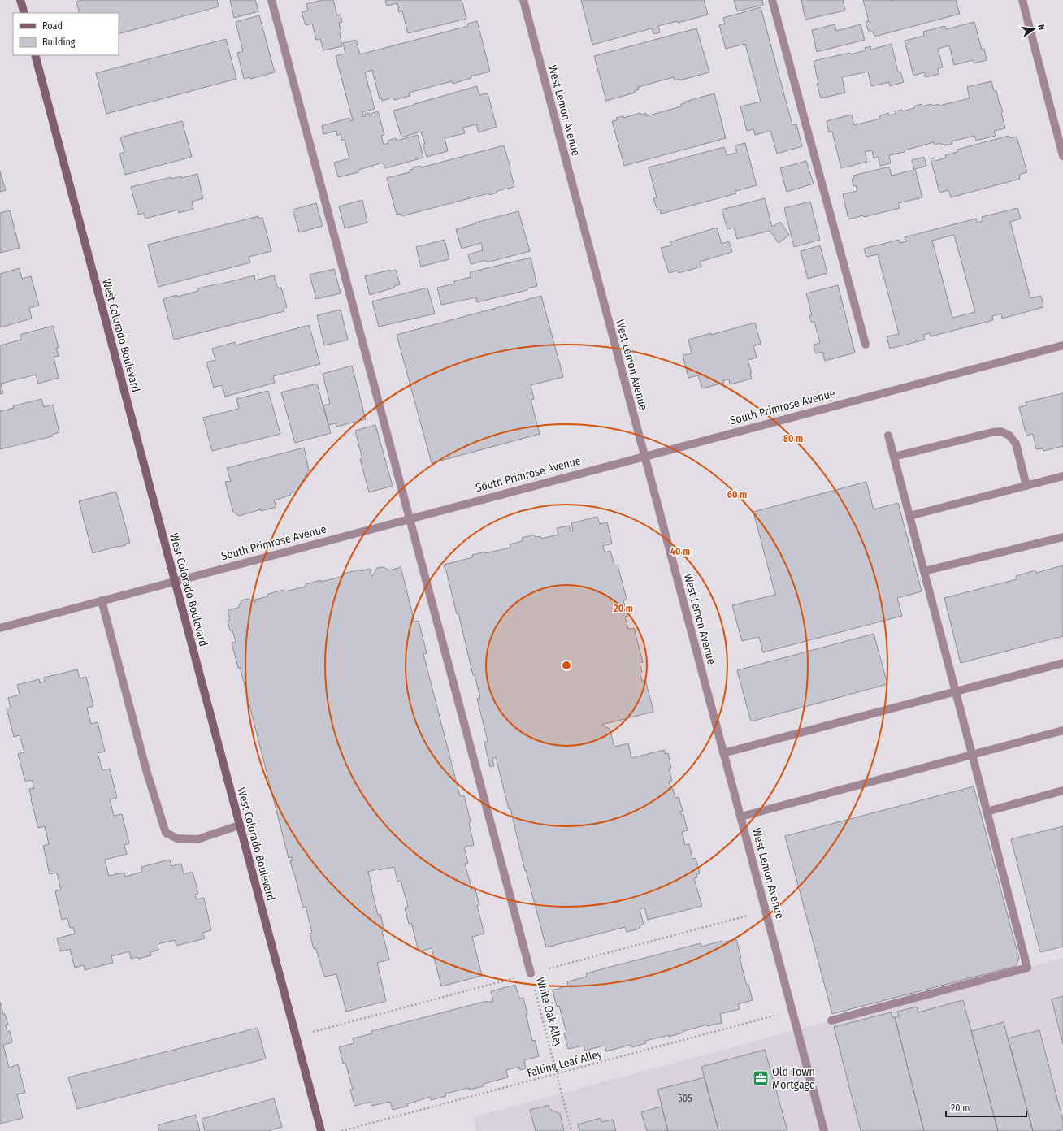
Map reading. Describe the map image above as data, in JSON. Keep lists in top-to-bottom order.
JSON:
{
  "streets": {
    "street": ["West Lemon Avenue", "West Colorado Boulevard", "South Primrose Avenue"],
    "path": ["White Oak Alley", "Falling Leaf Alley"]
  },
  "crossings": [
    ["West Lemon Avenue", "South Primrose Avenue"],
    ["West Lemon Avenue", "Falling Leaf Alley"],
    ["West Colorado Boulevard", "South Primrose Avenue"],
    ["White Oak Alley", "Falling Leaf Alley"]
  ],
  "places": {
    "office": ["Old Town Mortgage"]
  },
  "house_numbers": ["505"],
  "legend": ["Road", "Building"],
  "scale_bar": "20 m",
  "north": "right",
  "rings": [
    "80 m",
    "60 m",
    "40 m",
    "20 m"
  ]
}
